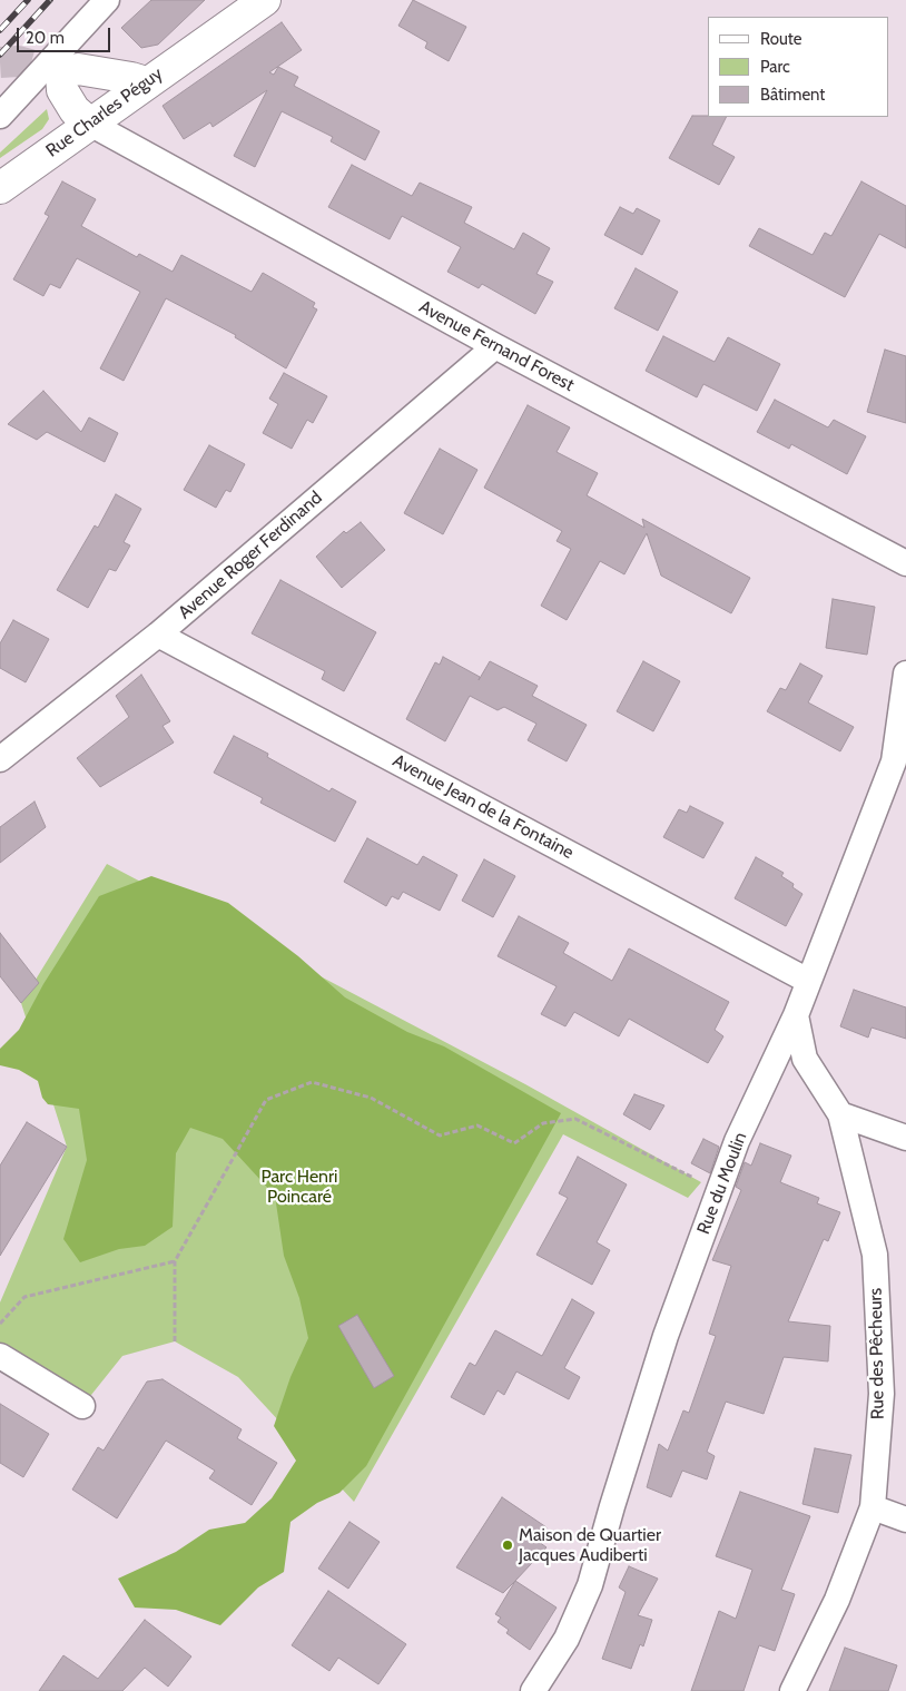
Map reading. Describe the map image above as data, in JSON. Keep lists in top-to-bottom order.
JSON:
{
  "streets": {
    "street": [
      "Rue Charles Péguy",
      "Avenue Fernand Forest",
      "Avenue Roger Ferdinand",
      "Avenue Jean de la Fontaine",
      "Rue du Moulin",
      "Rue des Pêcheurs"
    ]
  },
  "crossings": [
    ["Rue Charles Péguy", "Avenue Fernand Forest"],
    ["Avenue Fernand Forest", "Avenue Roger Ferdinand"],
    ["Avenue Roger Ferdinand", "Avenue Jean de la Fontaine"],
    ["Avenue Jean de la Fontaine", "Rue du Moulin"],
    ["Rue du Moulin", "Rue des Pêcheurs"]
  ],
  "parks": ["Parc Henri Poincaré"],
  "places": ["Maison de Quartier Jacques Audiberti"],
  "legend": ["Route", "Parc", "Bâtiment"],
  "scale_bar": "20 m"
}
